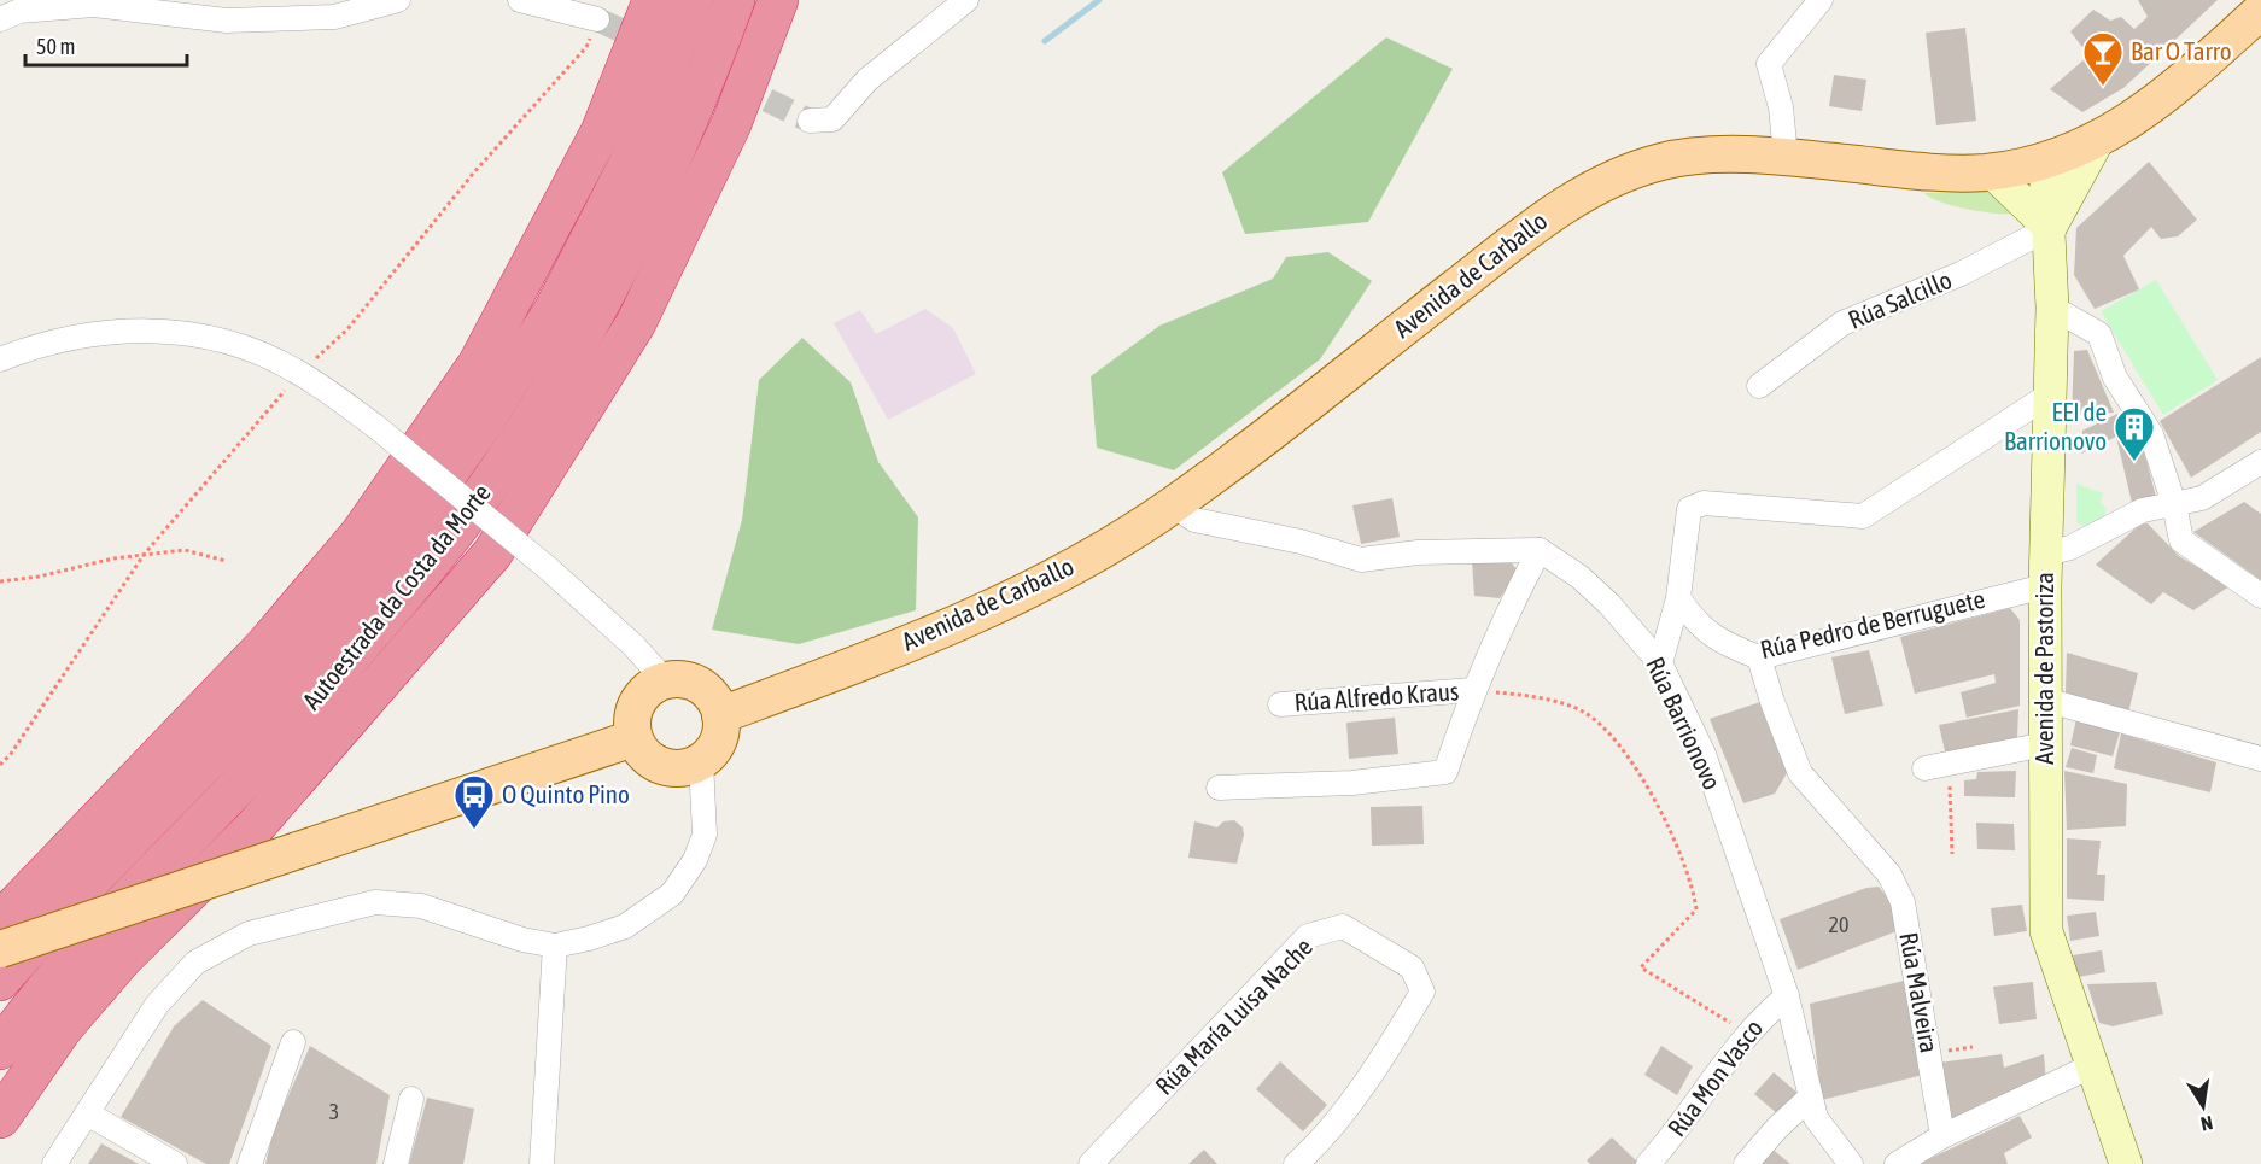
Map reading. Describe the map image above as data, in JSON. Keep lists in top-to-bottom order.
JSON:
{
  "streets": {
    "highway": ["Autoestrada da Costa da Morte"],
    "main road": ["Avenida de Carballo"],
    "street": [
      "Rúa Salcillo",
      "Rúa Pedro de Berruguete",
      "Avenida de Pastoriza",
      "Rúa Alfredo Kraus",
      "Rúa Barrionovo",
      "Rúa Malveira",
      "Rúa María Luisa Nache",
      "Rúa Mon Vasco"
    ]
  },
  "crossings": [
    ["Avenida de Carballo", "Avenida de Pastoriza"],
    ["Rúa Salcillo", "Avenida de Pastoriza"],
    ["Rúa Pedro de Berruguete", "Avenida de Pastoriza"],
    ["Rúa Pedro de Berruguete", "Rúa Malveira"],
    ["Rúa Barrionovo", "Rúa Mon Vasco"]
  ],
  "places": {
    "bar": ["Bar O Tarro"],
    "building": ["EEI de Barrionovo"],
    "bus stop": ["O Quinto Pino"]
  },
  "house_numbers": ["20", "3"],
  "scale_bar": "50 m",
  "north": "bottom"
}
